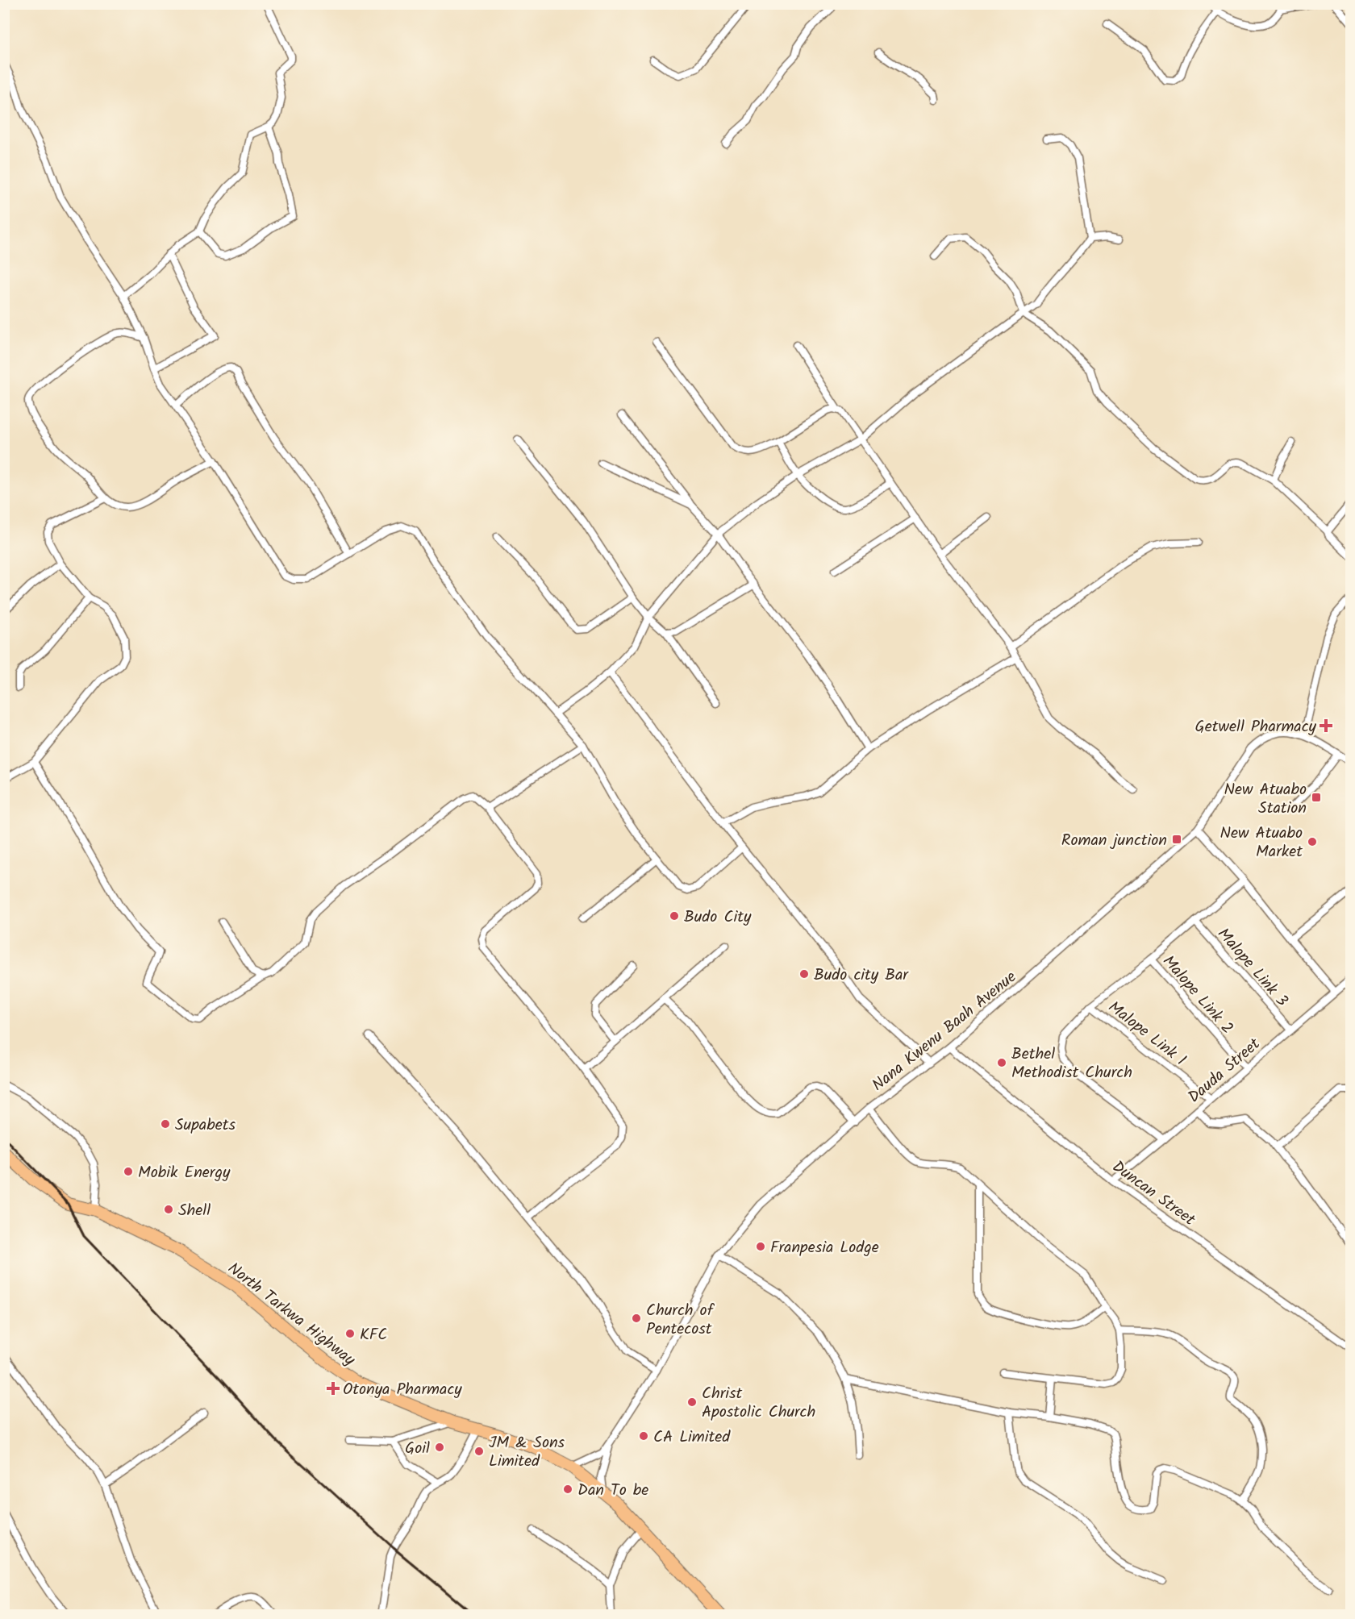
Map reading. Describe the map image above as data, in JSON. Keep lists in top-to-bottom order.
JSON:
{
  "streets": {
    "main road": ["North Tarkwa Highway"],
    "street": [
      "Malope Link 3",
      "Malope Link 2",
      "Nana Kwenu Baah Avenue",
      "Malope Link 1",
      "Dauda Street",
      "Duncan Street"
    ]
  },
  "crossings": [
    ["Malope Link 3", "Dauda Street"],
    ["Malope Link 2", "Dauda Street"],
    ["Nana Kwenu Baah Avenue", "Duncan Street"],
    ["Nana Kwenu Baah Avenue", "North Tarkwa Highway"],
    ["Malope Link 1", "Dauda Street"],
    ["Dauda Street", "Duncan Street"]
  ],
  "places": {
    "health": ["Getwell Pharmacy", "Otonya Pharmacy"],
    "transit": ["New Atuabo Station", "Roman junction"],
    "other": [
      "New Atuabo Market",
      "Budo City",
      "Budo city Bar",
      "Bethel Methodist Church",
      "Supabets",
      "Mobik Energy",
      "Shell",
      "Franpesia Lodge",
      "Church of Pentecost",
      "KFC",
      "Christ Apostolic Church",
      "CA Limited",
      "Goil",
      "JM & Sons Limited",
      "Dan To be"
    ]
  }
}
